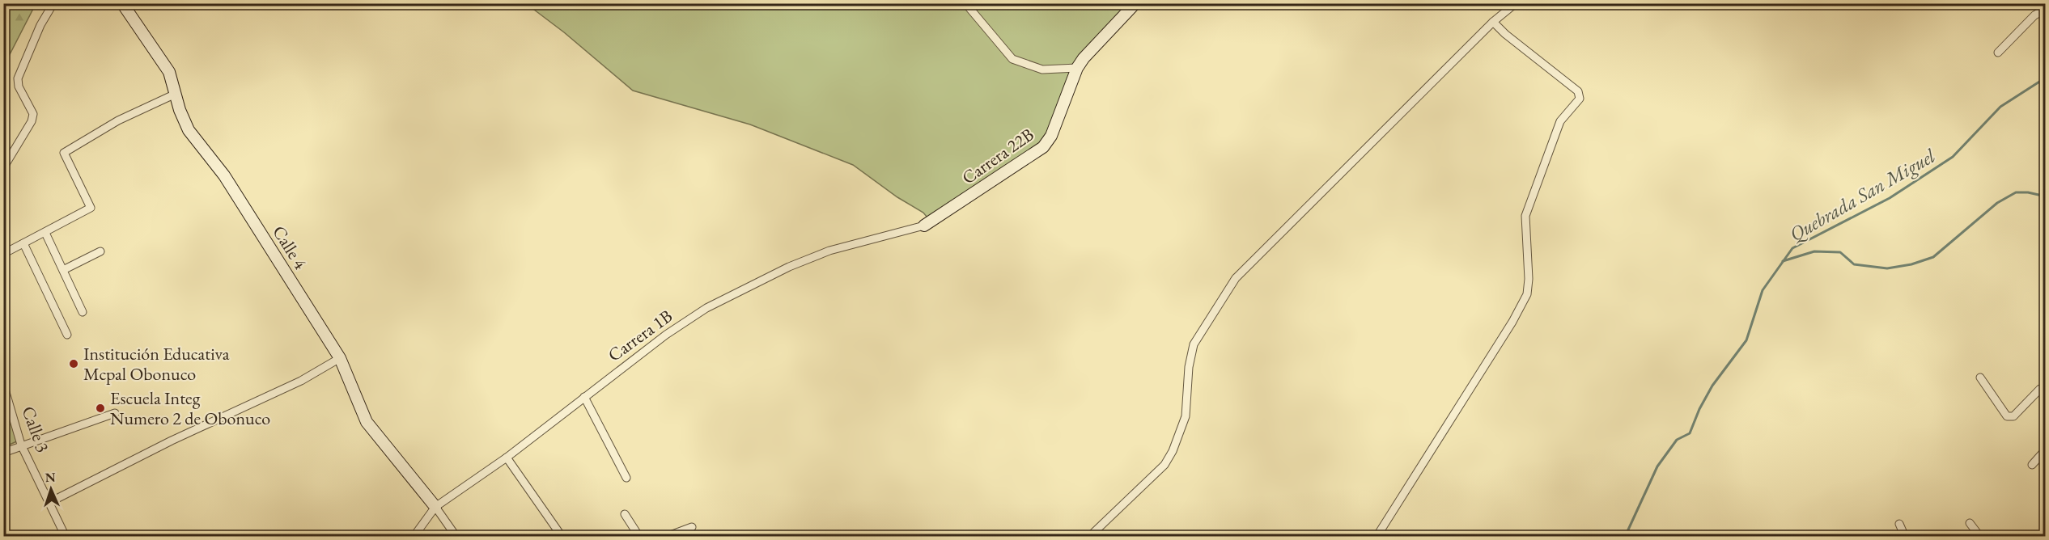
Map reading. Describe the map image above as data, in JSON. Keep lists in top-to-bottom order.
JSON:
{
  "streets": {
    "street": [
      "Carrera 22B",
      "Calle 4",
      "Carrera 1B",
      "Calle 3"
    ]
  },
  "crossings": [
    ["Carrera 22B", "Carrera 1B"],
    ["Calle 4", "Carrera 1B"]
  ],
  "water": ["Quebrada San Miguel"],
  "places": ["Institución Educativa Mcpal Obonuco", "Escuela Integ Numero 2 de Obonuco"],
  "north": "top"
}
